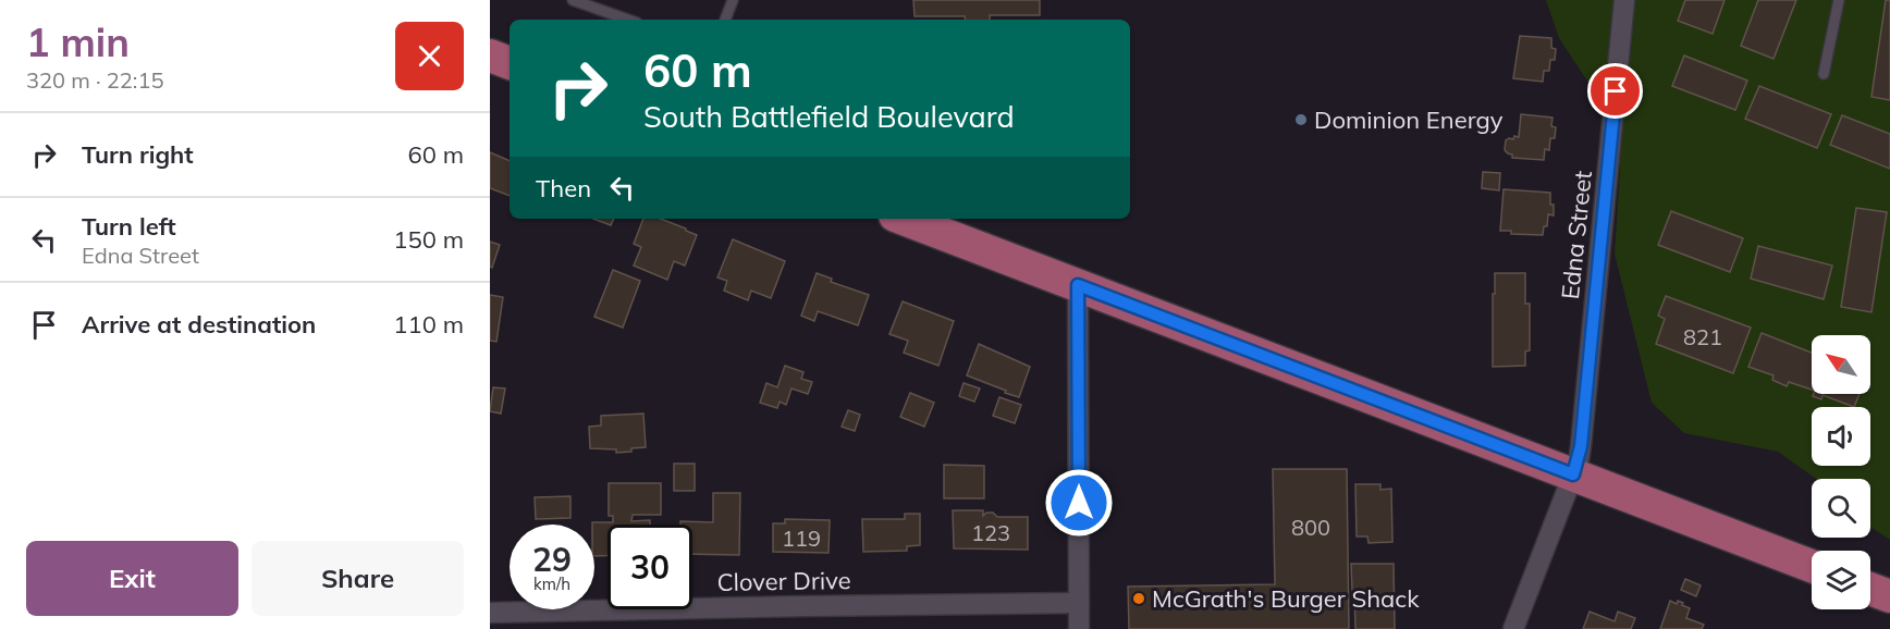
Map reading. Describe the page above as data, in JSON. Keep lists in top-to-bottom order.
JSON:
{
  "streets": {
    "street": ["Edna Street", "Clover Drive"]
  },
  "places": ["Dominion Energy", "McGrath's Burger Shack"],
  "house_numbers": [
    "821",
    "800",
    "123",
    "119"
  ],
  "north": "top left",
  "page": {
    "heading": ["1 min", "320 m · 22:15"],
    "turn": ["60 m", "South Battlefield Boulevard"],
    "list": [
      {
        "name": "Turn right",
        "value": "60 m"
      },
      {
        "name": "Turn left",
        "note": "Edna Street",
        "value": "150 m"
      },
      {
        "name": "Arrive at destination",
        "value": "110 m"
      }
    ],
    "then": "Then",
    "speed": "29 km/h",
    "limit": "30",
    "buttons": ["Exit", "Share"]
  }
}
